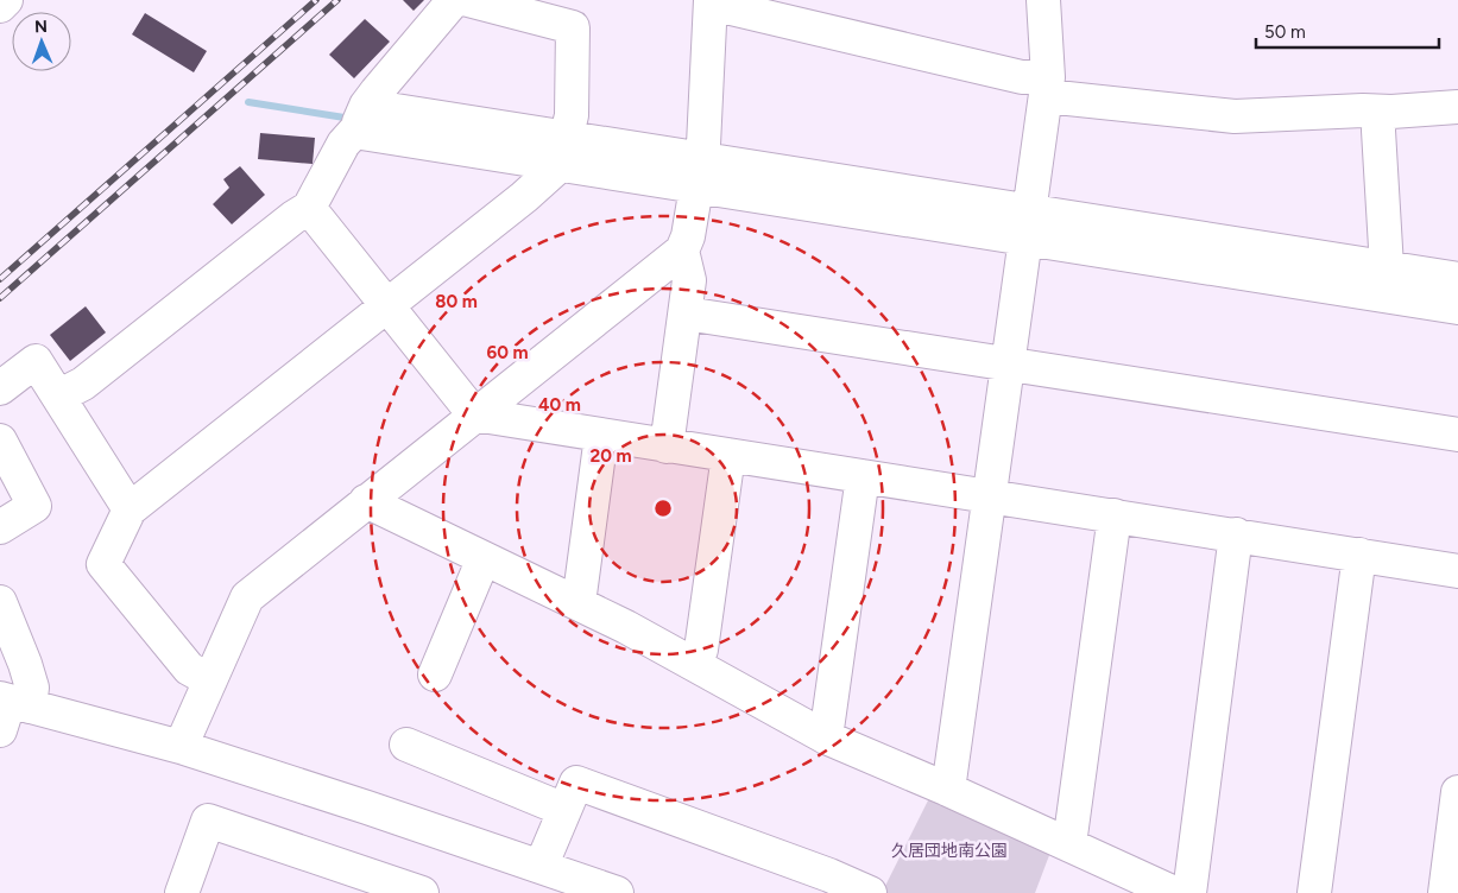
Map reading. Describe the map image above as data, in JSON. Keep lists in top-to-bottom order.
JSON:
{
  "parks": ["久居団地南公園"],
  "scale_bar": "50 m",
  "north": "top",
  "rings": [
    "80 m",
    "60 m",
    "40 m",
    "20 m"
  ]
}
